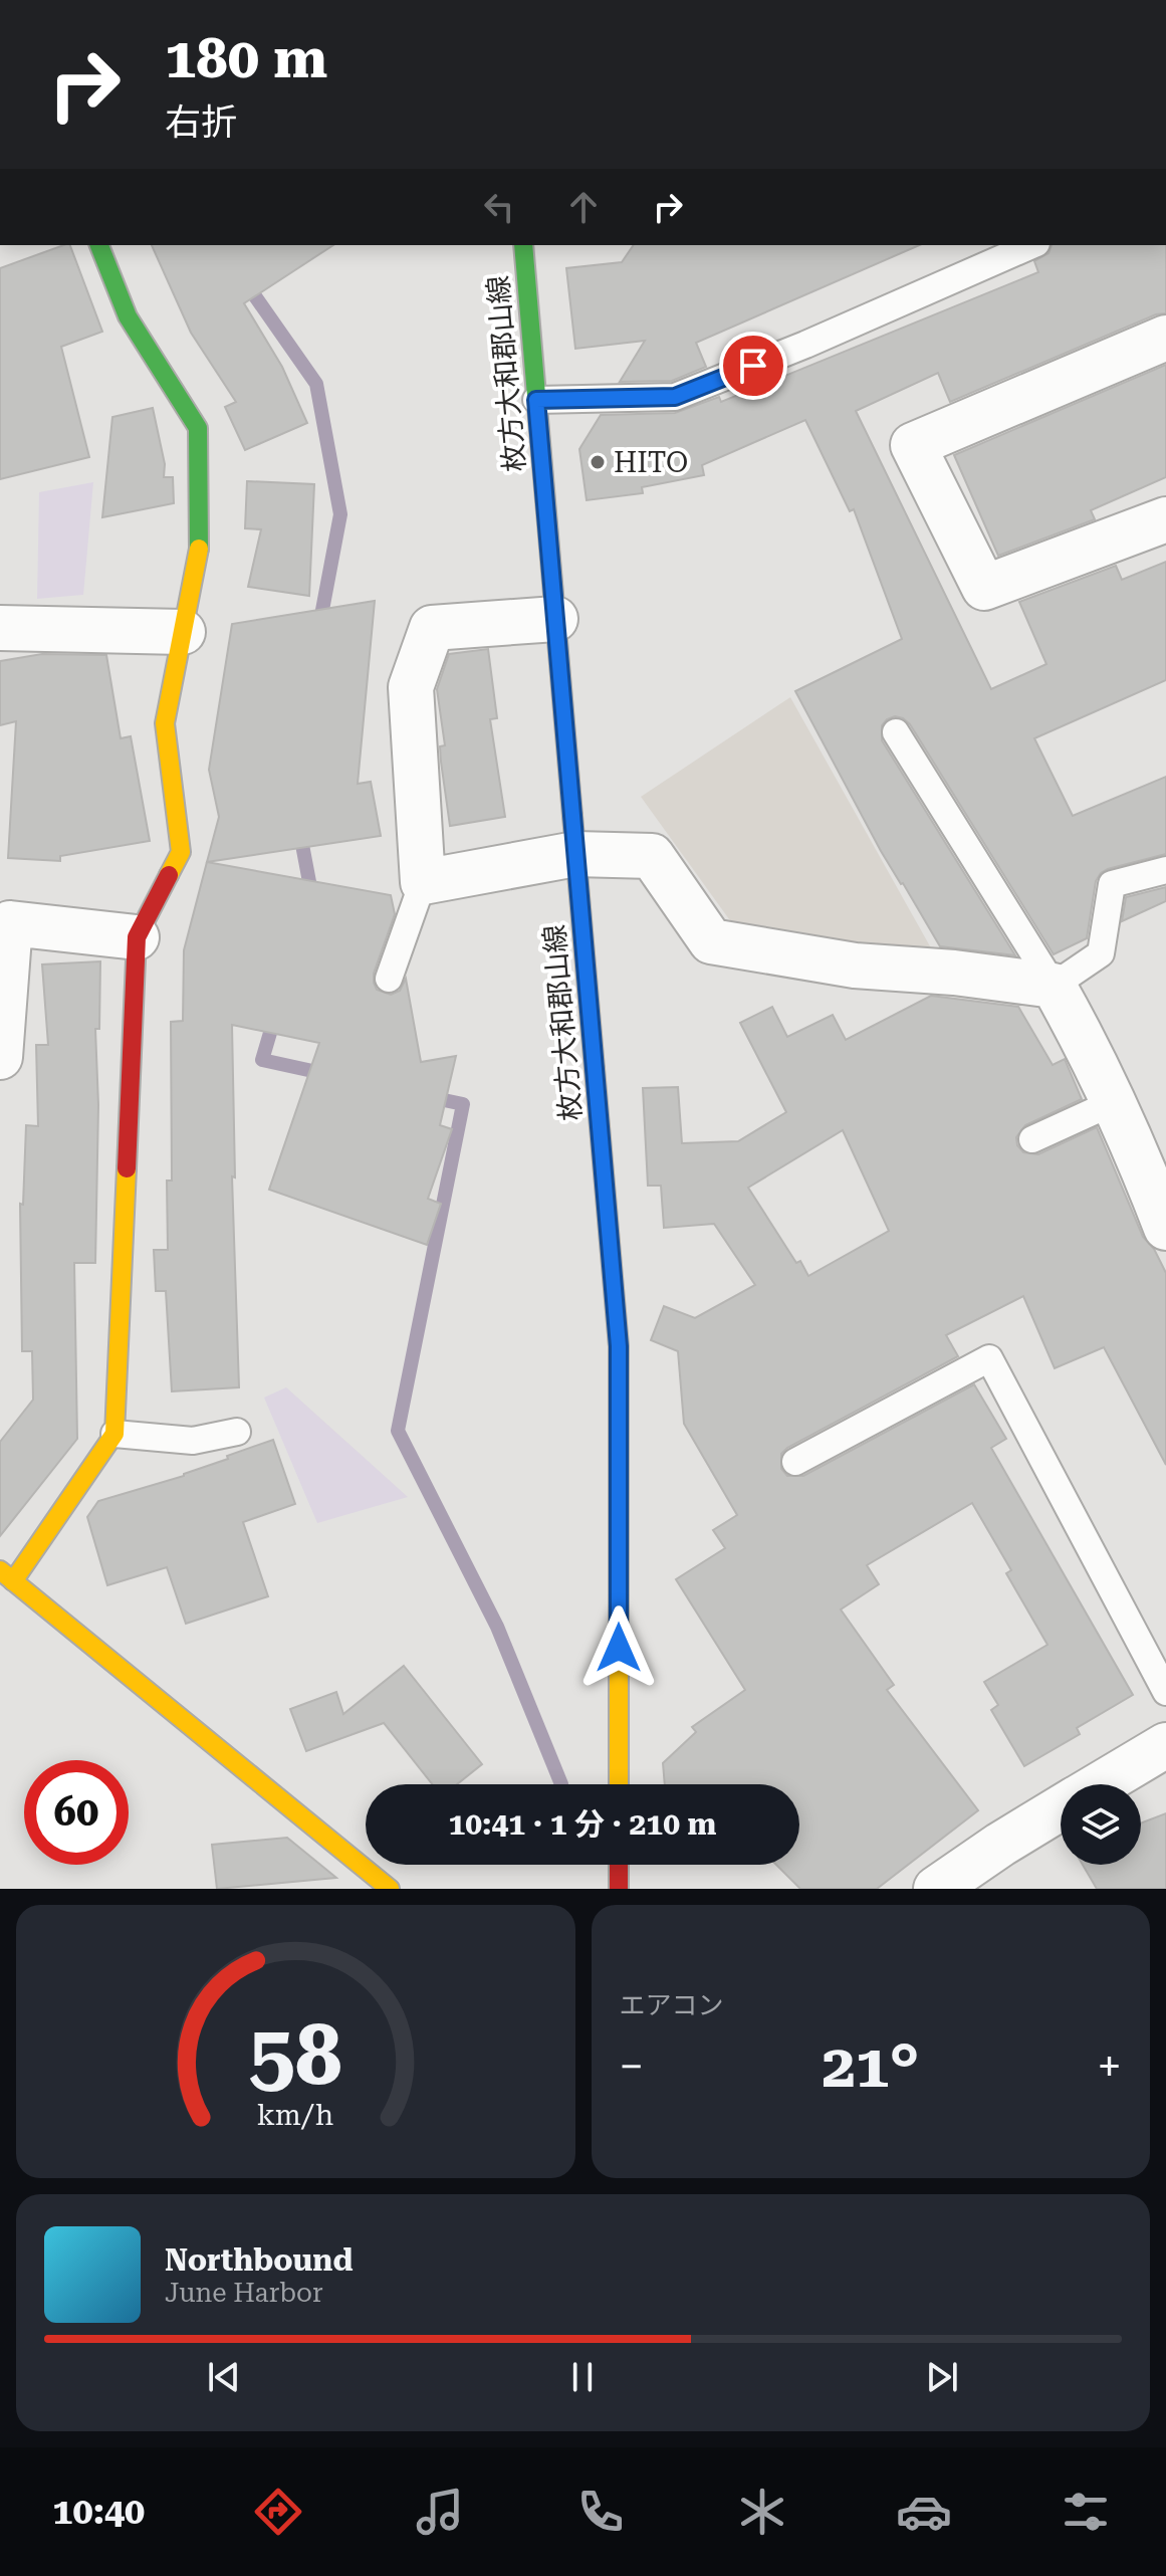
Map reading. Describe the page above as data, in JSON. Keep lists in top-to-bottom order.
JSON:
{
  "streets": {
    "street": ["枚方大和郡山線"]
  },
  "places": ["HITO"],
  "page": {
    "turn": ["180 m", "右折"],
    "limit": "60",
    "trip": "10:41 · 1 分 · 210 m",
    "tile": "エアコン",
    "heat": ["−", "21°", "+"],
    "song": ["Northbound", "June Harbor"],
    "tabs": "10:40",
    "gauge": ["58", "km/h"]
  }
}
